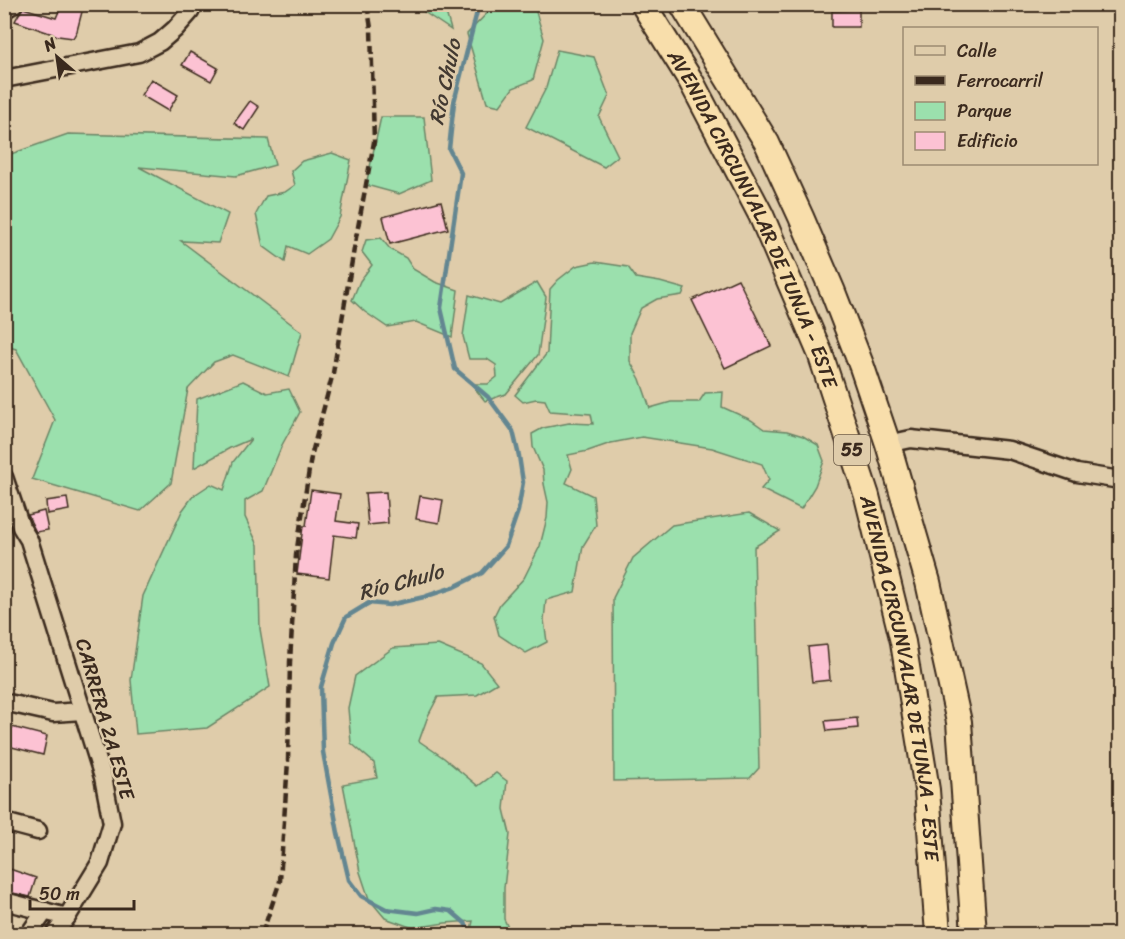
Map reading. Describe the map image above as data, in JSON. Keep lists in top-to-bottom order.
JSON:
{
  "streets": {
    "highway": ["AVENIDA CIRCUNVALAR DE TUNJA - ESTE", "55"],
    "street": ["CARRERA 2A ESTE"]
  },
  "water": ["Río Chulo"],
  "legend": [
    "Calle",
    "Ferrocarril",
    "Parque",
    "Edificio"
  ],
  "scale_bar": "50 m",
  "north": "top left"
}
